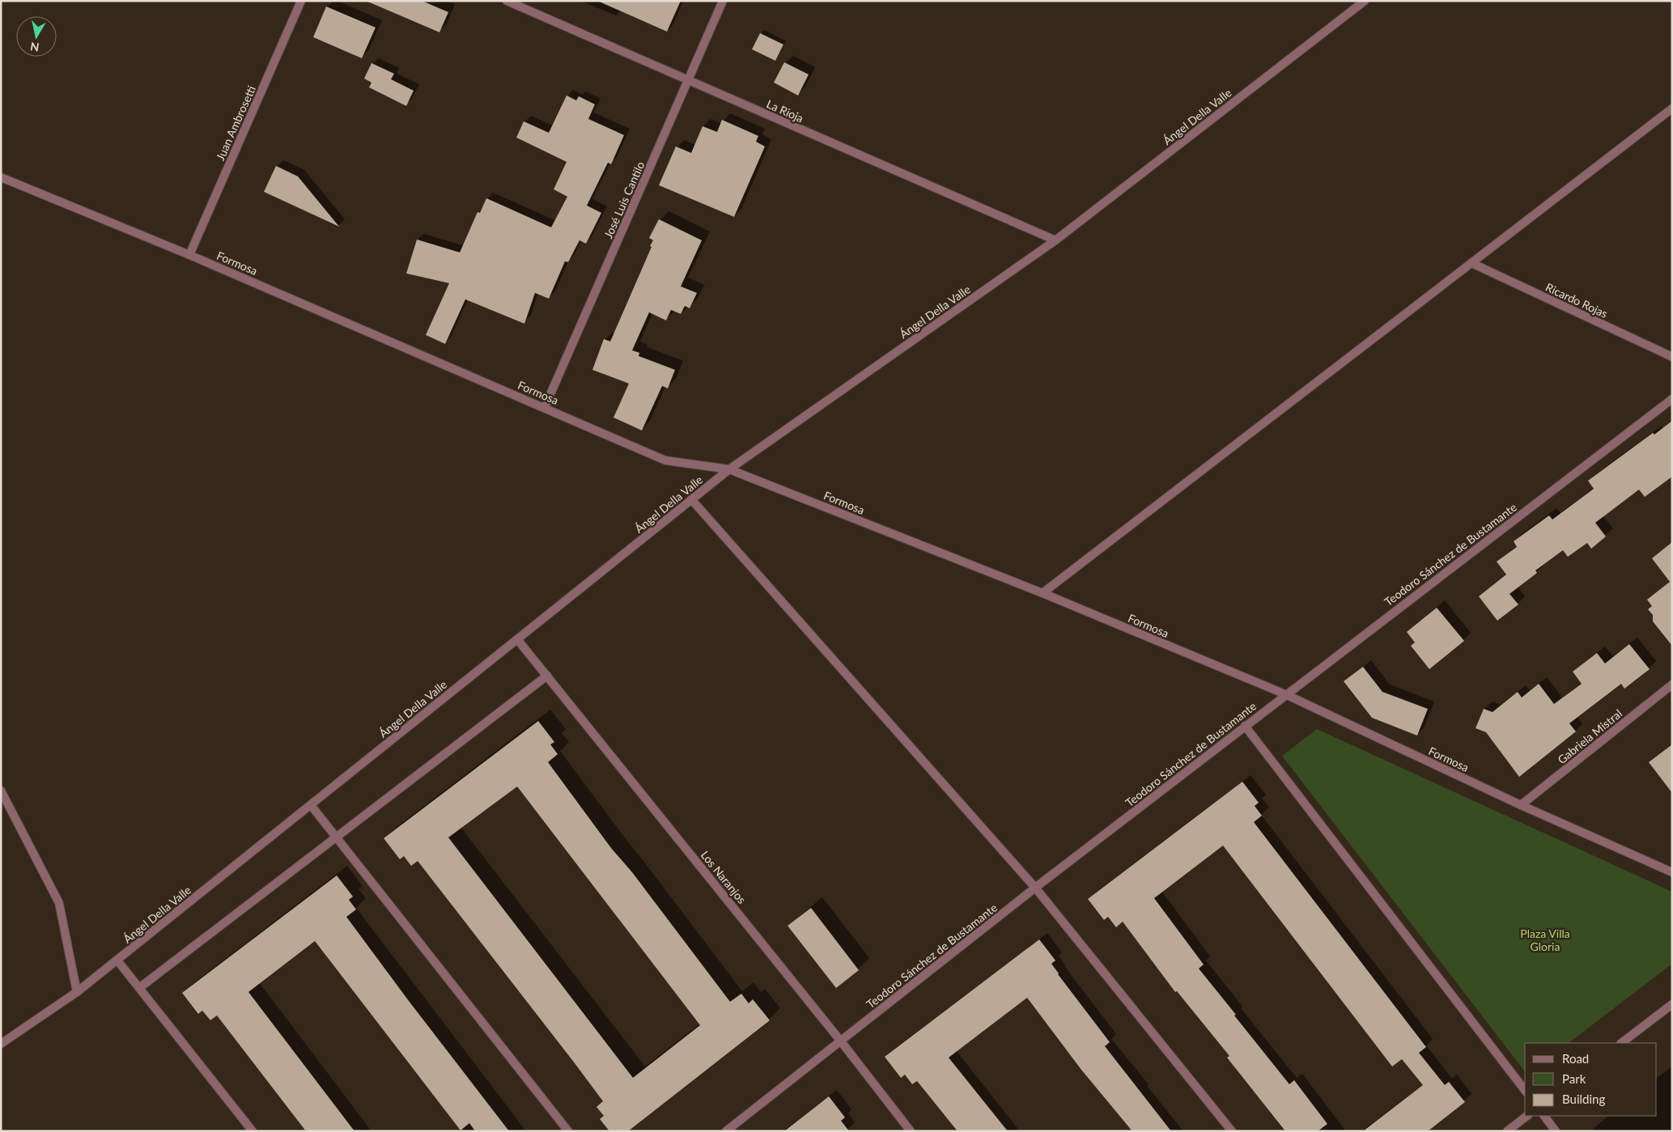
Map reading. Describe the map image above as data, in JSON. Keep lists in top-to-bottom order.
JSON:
{
  "streets": {
    "street": [
      "La Rioja",
      "Ángel Della Valle",
      "Juan Ambrosetti",
      "José Luis Cantilo",
      "Formosa",
      "Ricardo Rojas",
      "Teodoro Sánchez de Bustamante",
      "Gabriela Mistral",
      "Los Naranjos"
    ]
  },
  "crossings": [
    ["La Rioja", "Ángel Della Valle"],
    ["La Rioja", "José Luis Cantilo"],
    ["Ángel Della Valle", "Formosa"],
    ["Ángel Della Valle", "Los Naranjos"],
    ["Juan Ambrosetti", "Formosa"],
    ["José Luis Cantilo", "Formosa"],
    ["Formosa", "Teodoro Sánchez de Bustamante"],
    ["Formosa", "Gabriela Mistral"],
    ["Teodoro Sánchez de Bustamante", "Los Naranjos"]
  ],
  "parks": ["Plaza Villa Gloria"],
  "legend": ["Road", "Park", "Building"],
  "north": "bottom"
}
